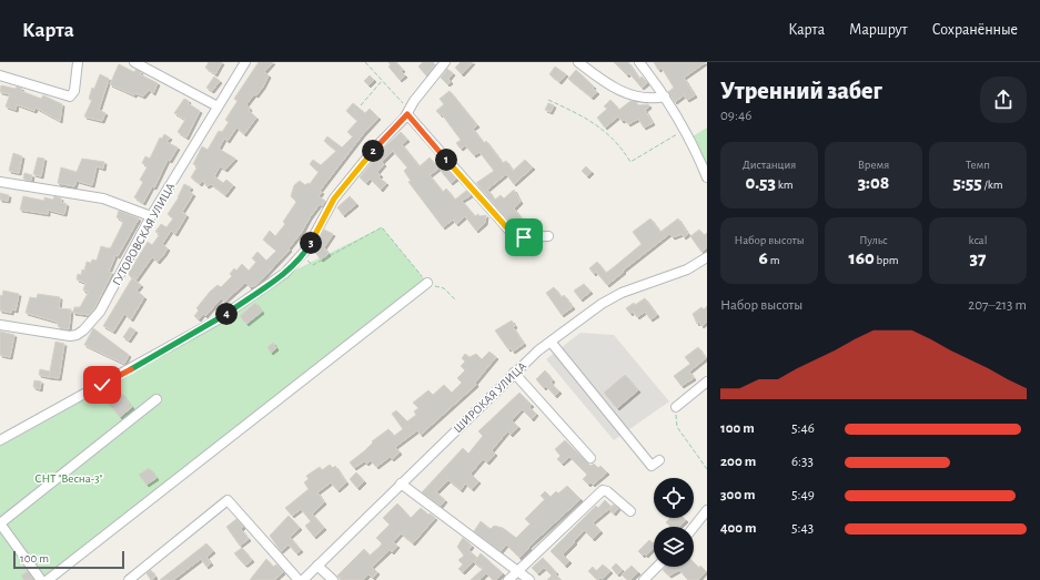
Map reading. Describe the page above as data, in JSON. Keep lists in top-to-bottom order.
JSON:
{
  "streets": {
    "street": ["ГУТОРОВСКАЯ УЛИЦА", "ШИРОКАЯ УЛИЦА"]
  },
  "parks": ["СНТ \"Весна-3\""],
  "scale_bar": "100 m",
  "page": {
    "header": "Карта",
    "nav": ["Карта", "Маршрут", "Сохранённые"],
    "heading": ["Утренний забег", "09:46"],
    "stats": [
      ["Дистанция", "0.53 km"],
      ["Время", "3:08"],
      ["Темп", "5:55 /km"],
      ["Набор высоты", "6 m"],
      ["Пульс", "160 bpm"],
      ["kcal", "37"]
    ],
    "pins": [
      "2",
      "1",
      "3",
      "4"
    ],
    "chart": ["Набор высоты", "207–213 m"],
    "list": [
      {
        "name": "100 m",
        "note": "5:46"
      },
      {
        "name": "200 m",
        "note": "6:33"
      },
      {
        "name": "300 m",
        "note": "5:49"
      },
      {
        "name": "400 m",
        "note": "5:43"
      }
    ],
    "scale": "100 m"
  }
}
